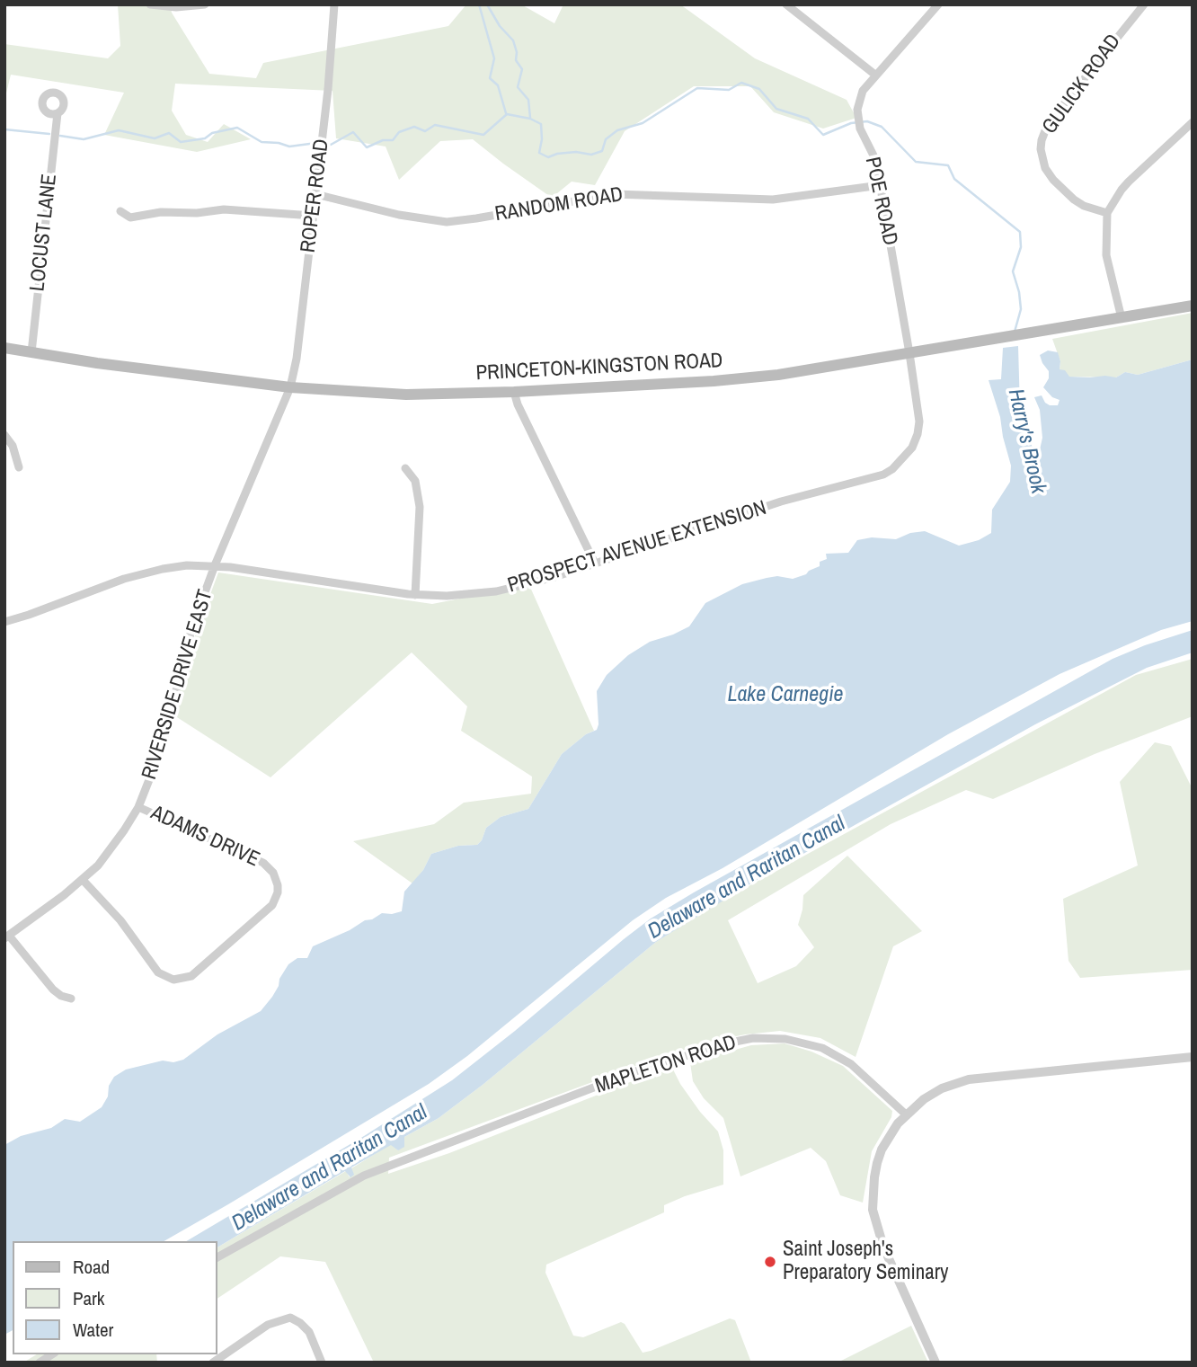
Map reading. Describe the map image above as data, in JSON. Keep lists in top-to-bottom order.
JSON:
{
  "streets": {
    "main road": ["PRINCETON-KINGSTON ROAD"],
    "street": [
      "GULICK ROAD",
      "ROPER ROAD",
      "POE ROAD",
      "RANDOM ROAD",
      "LOCUST LANE",
      "PROSPECT AVENUE EXTENSION",
      "RIVERSIDE DRIVE EAST",
      "ADAMS DRIVE",
      "MAPLETON ROAD"
    ]
  },
  "crossings": [
    ["ROPER ROAD", "RANDOM ROAD"],
    ["ROPER ROAD", "PRINCETON-KINGSTON ROAD"],
    ["ROPER ROAD", "RIVERSIDE DRIVE EAST"],
    ["POE ROAD", "RANDOM ROAD"],
    ["POE ROAD", "PRINCETON-KINGSTON ROAD"],
    ["POE ROAD", "PROSPECT AVENUE EXTENSION"],
    ["LOCUST LANE", "PRINCETON-KINGSTON ROAD"],
    ["PRINCETON-KINGSTON ROAD", "PROSPECT AVENUE EXTENSION"],
    ["PRINCETON-KINGSTON ROAD", "RIVERSIDE DRIVE EAST"],
    ["PROSPECT AVENUE EXTENSION", "RIVERSIDE DRIVE EAST"],
    ["RIVERSIDE DRIVE EAST", "ADAMS DRIVE"]
  ],
  "water": ["Harry's Brook", "Lake Carnegie", "Delaware and Raritan Canal"],
  "places": ["Saint Joseph's Preparatory Seminary"],
  "legend": ["Road", "Park", "Water"]
}
